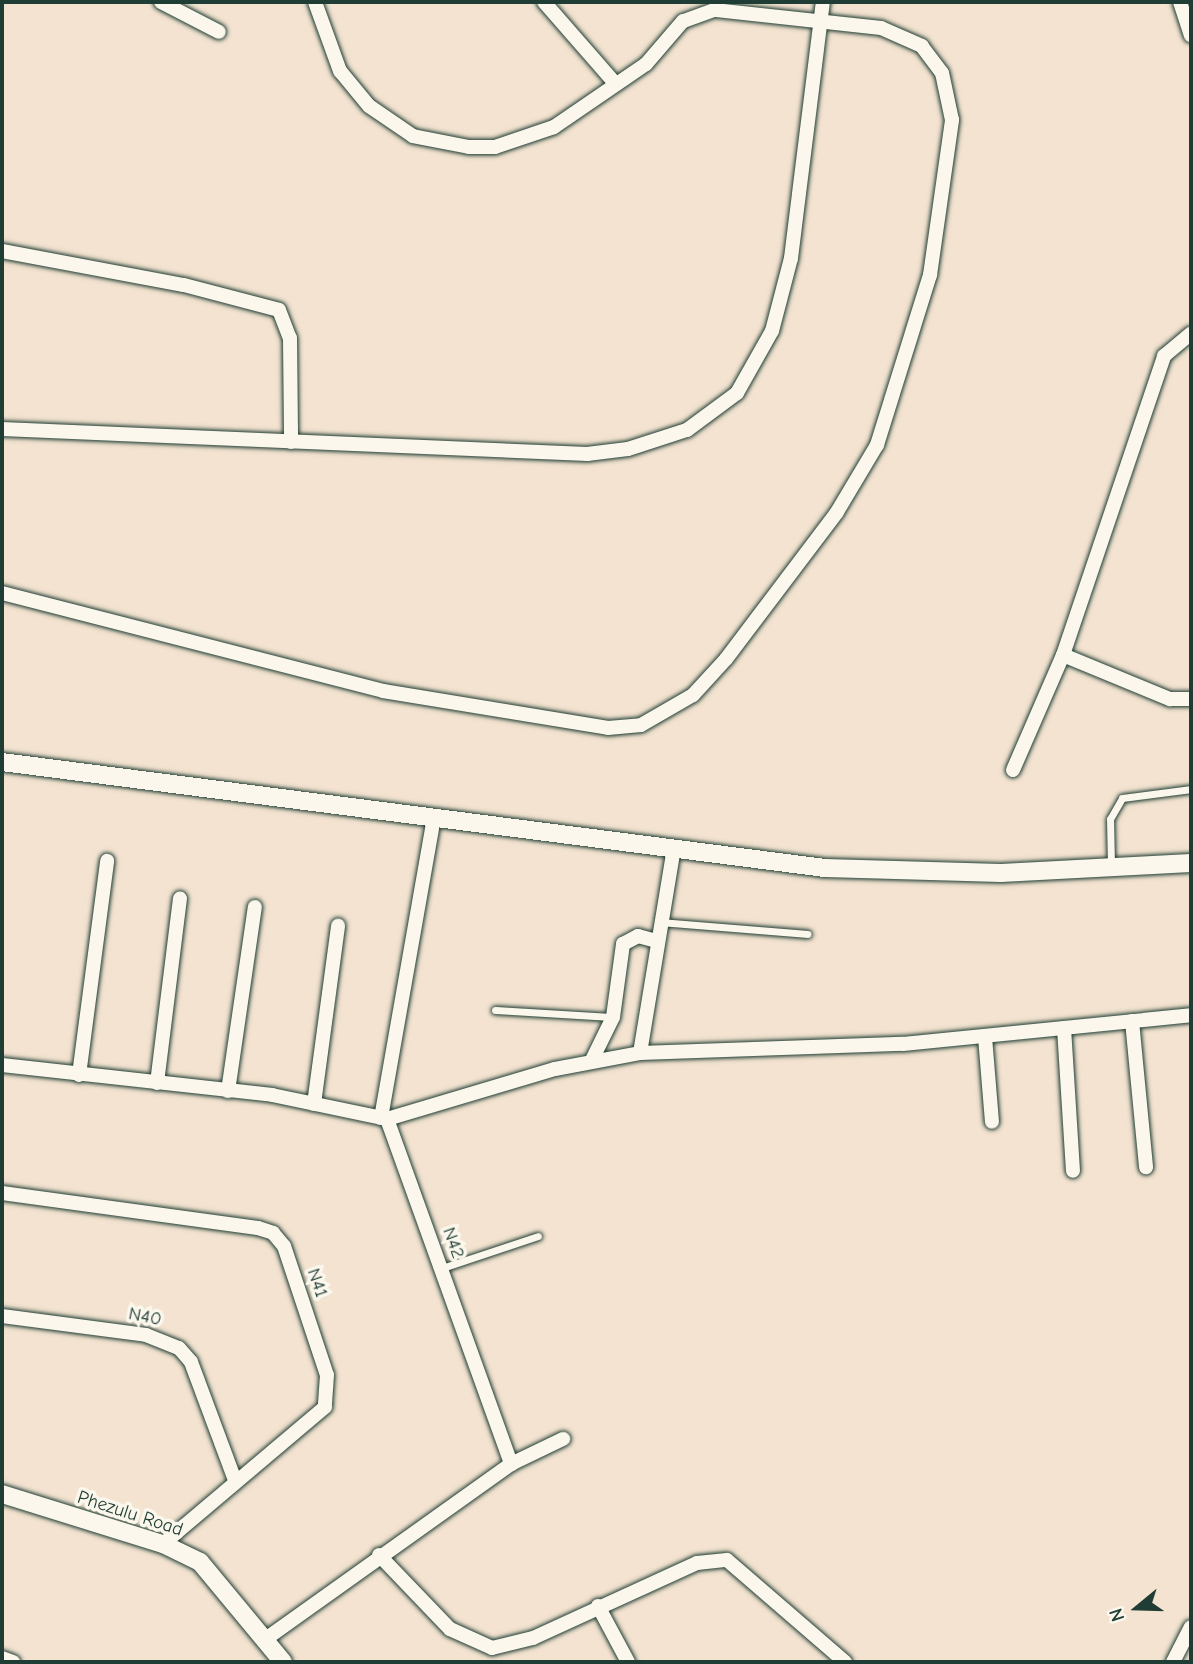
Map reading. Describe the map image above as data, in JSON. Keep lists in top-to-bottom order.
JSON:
{
  "streets": {
    "street": [
      "N42",
      "N41",
      "N40",
      "Phezulu Road"
    ]
  },
  "crossings": [
    ["N41", "N40"],
    ["N41", "Phezulu Road"]
  ],
  "north": "left"
}
